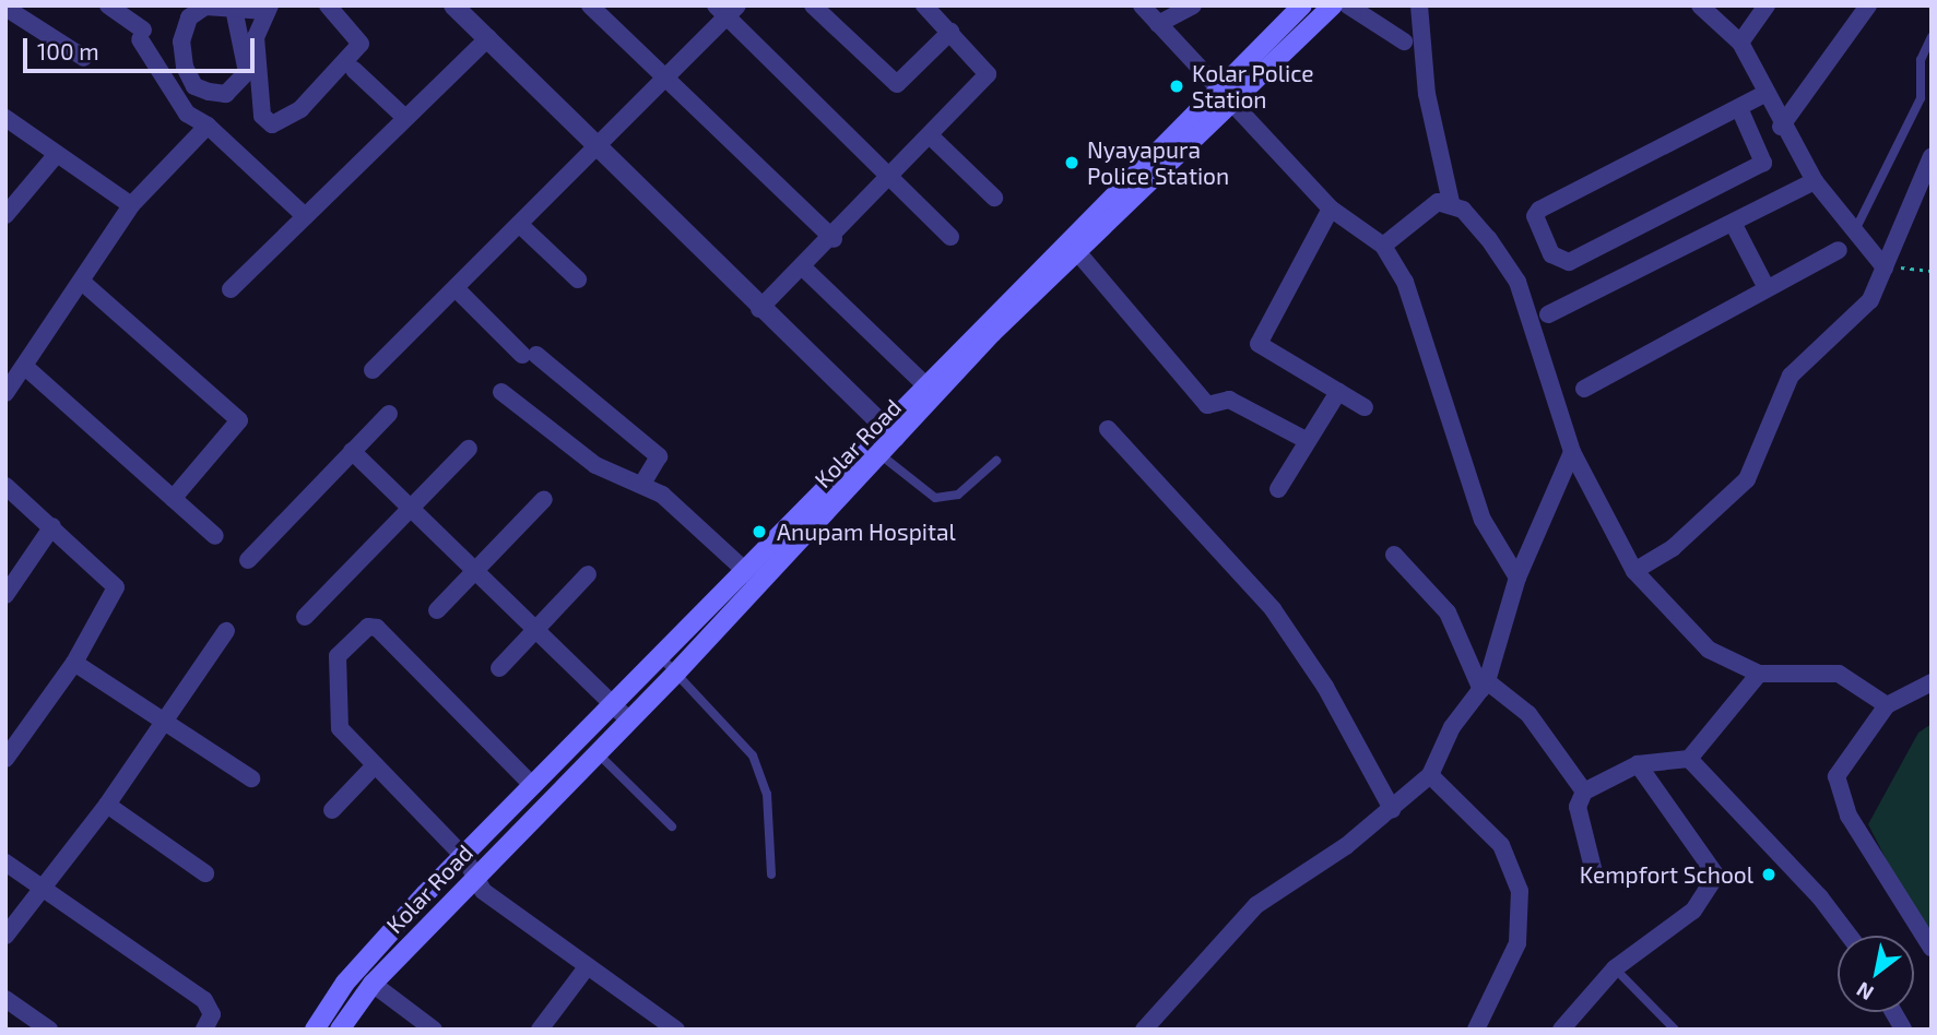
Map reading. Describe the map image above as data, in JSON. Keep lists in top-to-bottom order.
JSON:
{
  "streets": {
    "main road": ["Kolar Road"]
  },
  "places": [
    "Kolar Police Station",
    "Nyayapura Police Station",
    "Anupam Hospital",
    "Kempfort School"
  ],
  "scale_bar": "100 m",
  "north": "bottom left"
}
